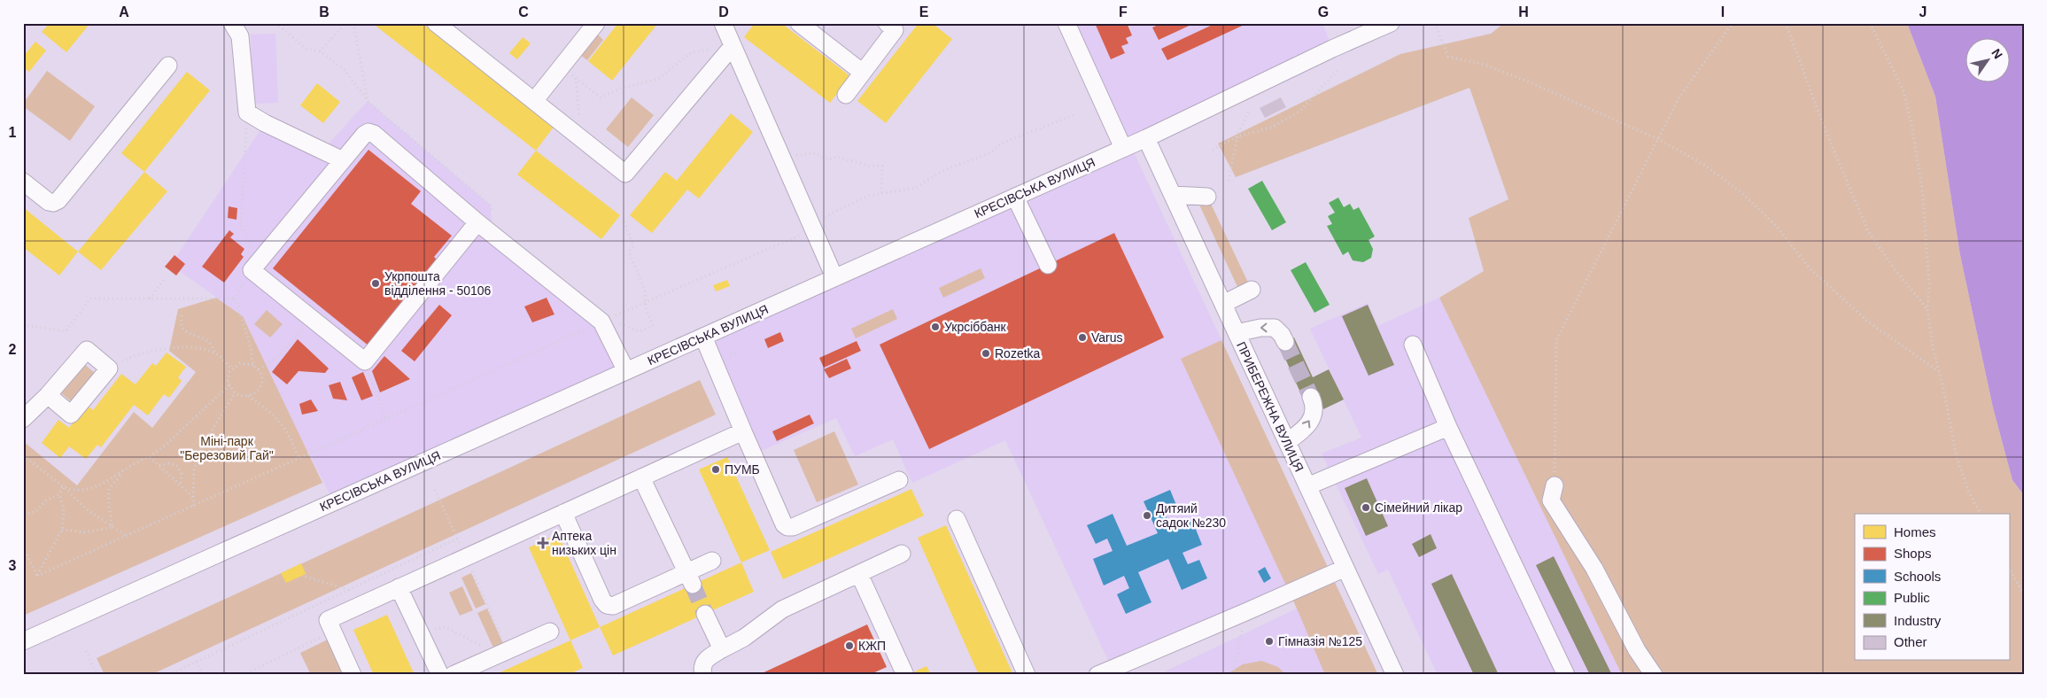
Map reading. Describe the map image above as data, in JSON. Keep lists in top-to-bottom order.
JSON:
{
  "streets": {
    "street": ["КРЕСІВСЬКА ВУЛИЦЯ", "ПРИБЕРЕЖНА ВУЛИЦЯ"]
  },
  "crossings": [
    ["КРЕСІВСЬКА ВУЛИЦЯ", "ПРИБЕРЕЖНА ВУЛИЦЯ"]
  ],
  "parks": ["Міні-парк \"Березовий Гай\""],
  "places": {
    "other": [
      "Укрпошта відділення - 50106",
      "Укрсіббанк",
      "Varus",
      "Rozetka",
      "ПУМБ",
      "Сімейний лікар",
      "Дитяий садок №230",
      "Гімназія №125",
      "КЖП"
    ],
    "health": ["Аптека низьких цін"]
  },
  "legend": [
    "Homes",
    "Shops",
    "Schools",
    "Public",
    "Industry",
    "Other"
  ],
  "north": "top right",
  "grid": {
    "columns": [
      "A",
      "B",
      "C",
      "D",
      "E",
      "F",
      "G",
      "H",
      "I",
      "J"
    ],
    "rows": ["1", "2", "3"]
  }
}
